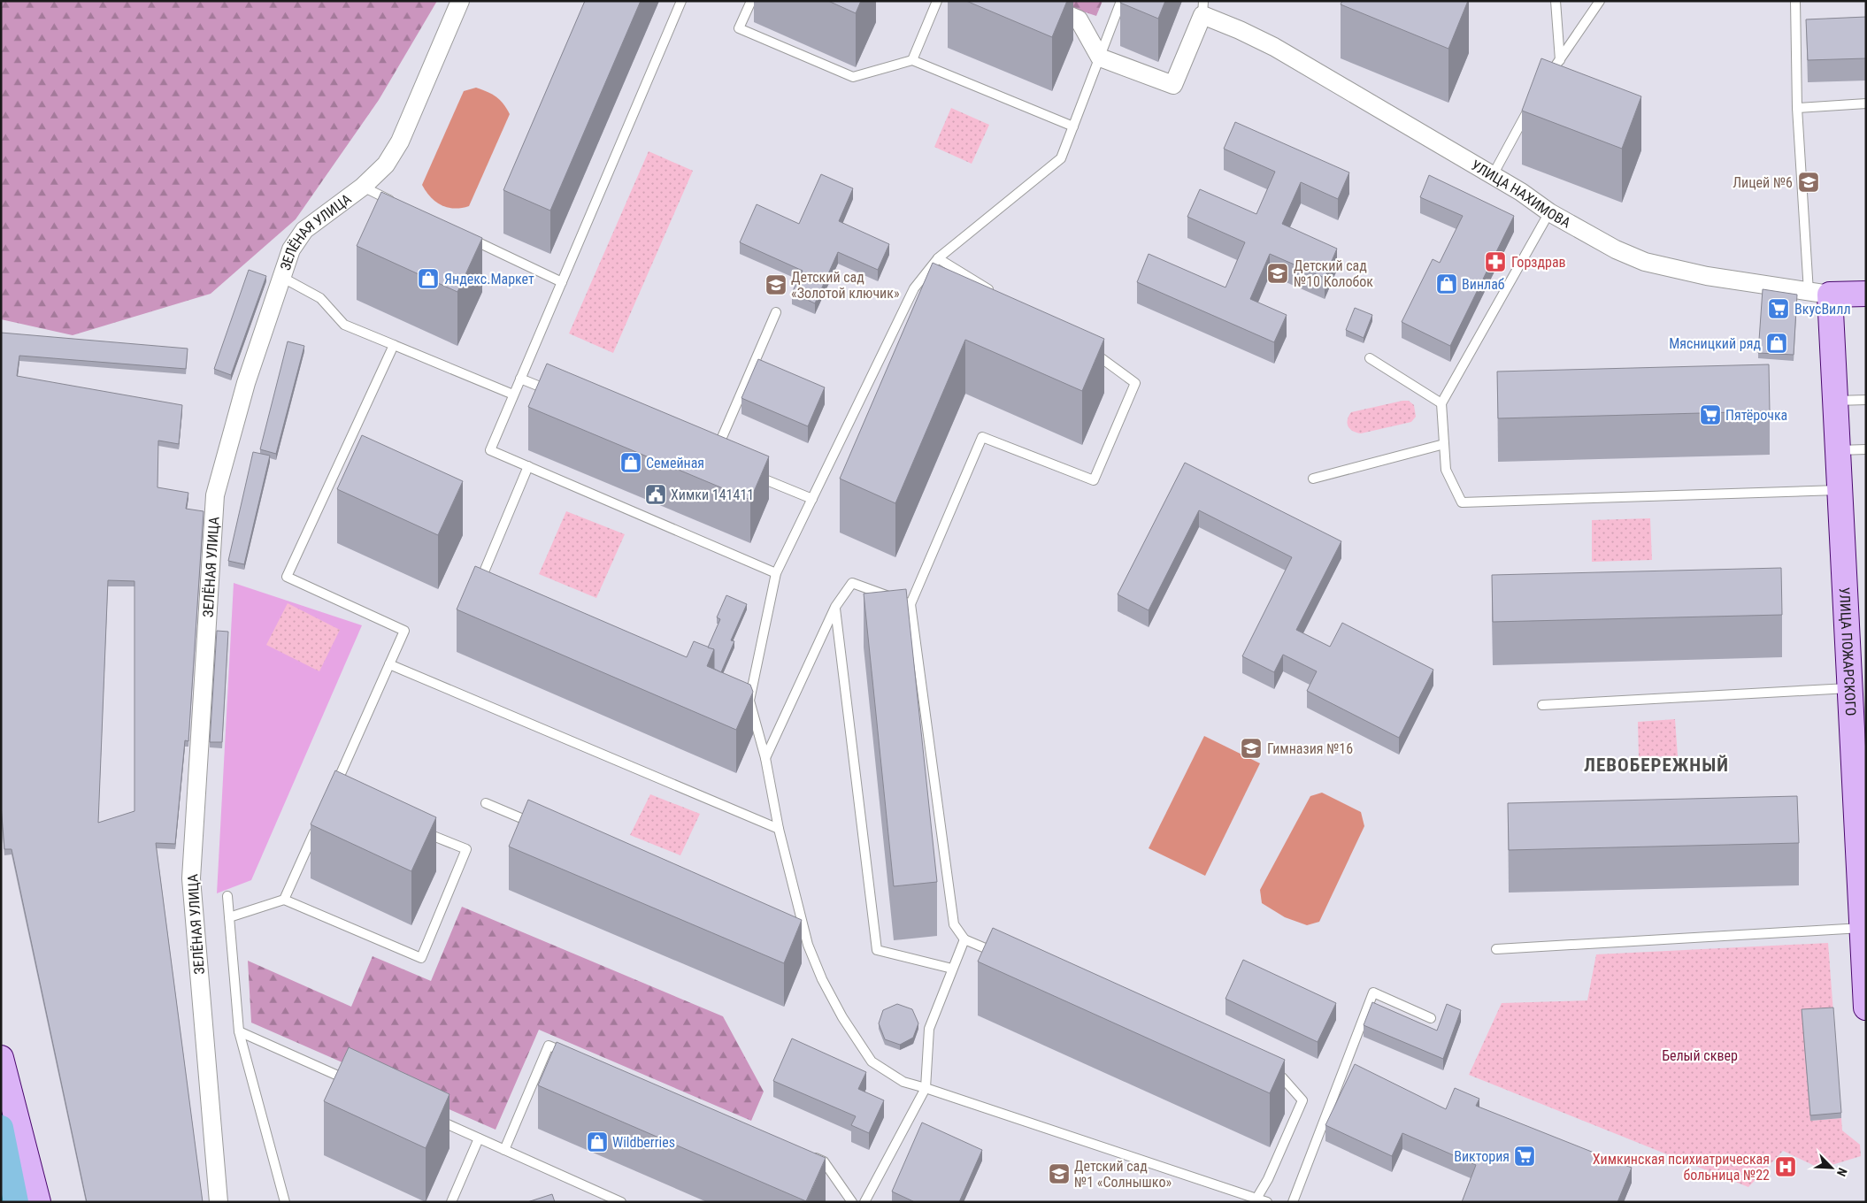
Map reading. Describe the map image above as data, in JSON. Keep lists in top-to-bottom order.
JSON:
{
  "streets": {
    "street": ["УЛИЦА НАХИМОВА", "ЗЕЛЁНАЯ УЛИЦА", "УЛИЦА ПОЖАРСКОГО"]
  },
  "crossings": [
    ["УЛИЦА НАХИМОВА", "УЛИЦА ПОЖАРСКОГО"]
  ],
  "districts": ["ЛЕВОБЕРЕЖНЫЙ"],
  "parks": ["Белый сквер"],
  "places": {
    "school or university": [
      "Лицей №6",
      "Детский сад №10 Колобок",
      "Детский сад «Золотой ключик»",
      "Гимназия №16",
      "Детский сад №1 «Солнышко»"
    ],
    "pharmacy": ["Горздрав"],
    "shop": [
      "Яндекс.Маркет",
      "Винлаб",
      "Мясницкий ряд",
      "Семейная",
      "Wildberries"
    ],
    "supermarket": ["ВкусВилл", "Пятёрочка", "Виктория"],
    "public building": ["Химки 141411"],
    "hospital": ["Химкинская психиатрическая больница №22"]
  },
  "north": "bottom right"
}
